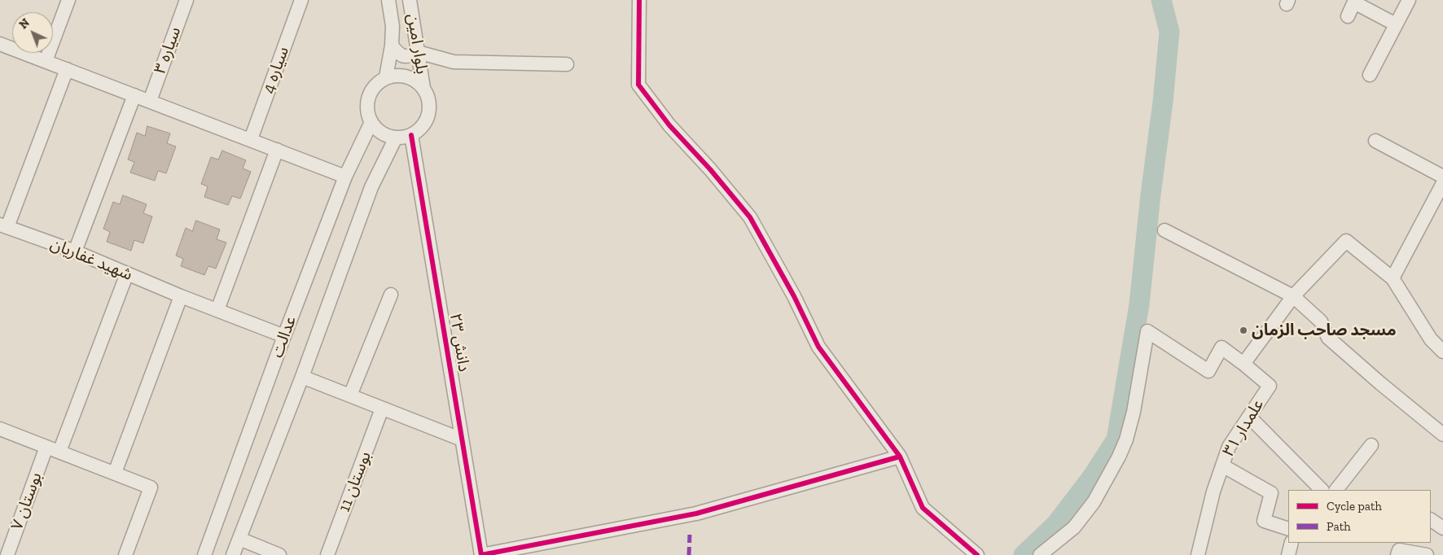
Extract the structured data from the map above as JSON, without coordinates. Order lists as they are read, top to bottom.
{
  "streets": {
    "street": [
      "بلوار امین",
      "سیاره ۳",
      "سیاره 4",
      "شهید غفاریان",
      "عدالت",
      "دانش ۲۳",
      "علمدار ۳۱",
      "بوستان 11",
      "بوستان ۷"
    ]
  },
  "crossings": [
    ["بلوار امین", "عدالت"],
    ["بلوار امین", "دانش ۲۳"],
    ["شهید غفاریان", "عدالت"],
    ["عدالت", "دانش ۲۳"]
  ],
  "places": ["مسجد صاحب الزمان"],
  "legend": ["Cycle path", "Path"],
  "north": "top left"
}
